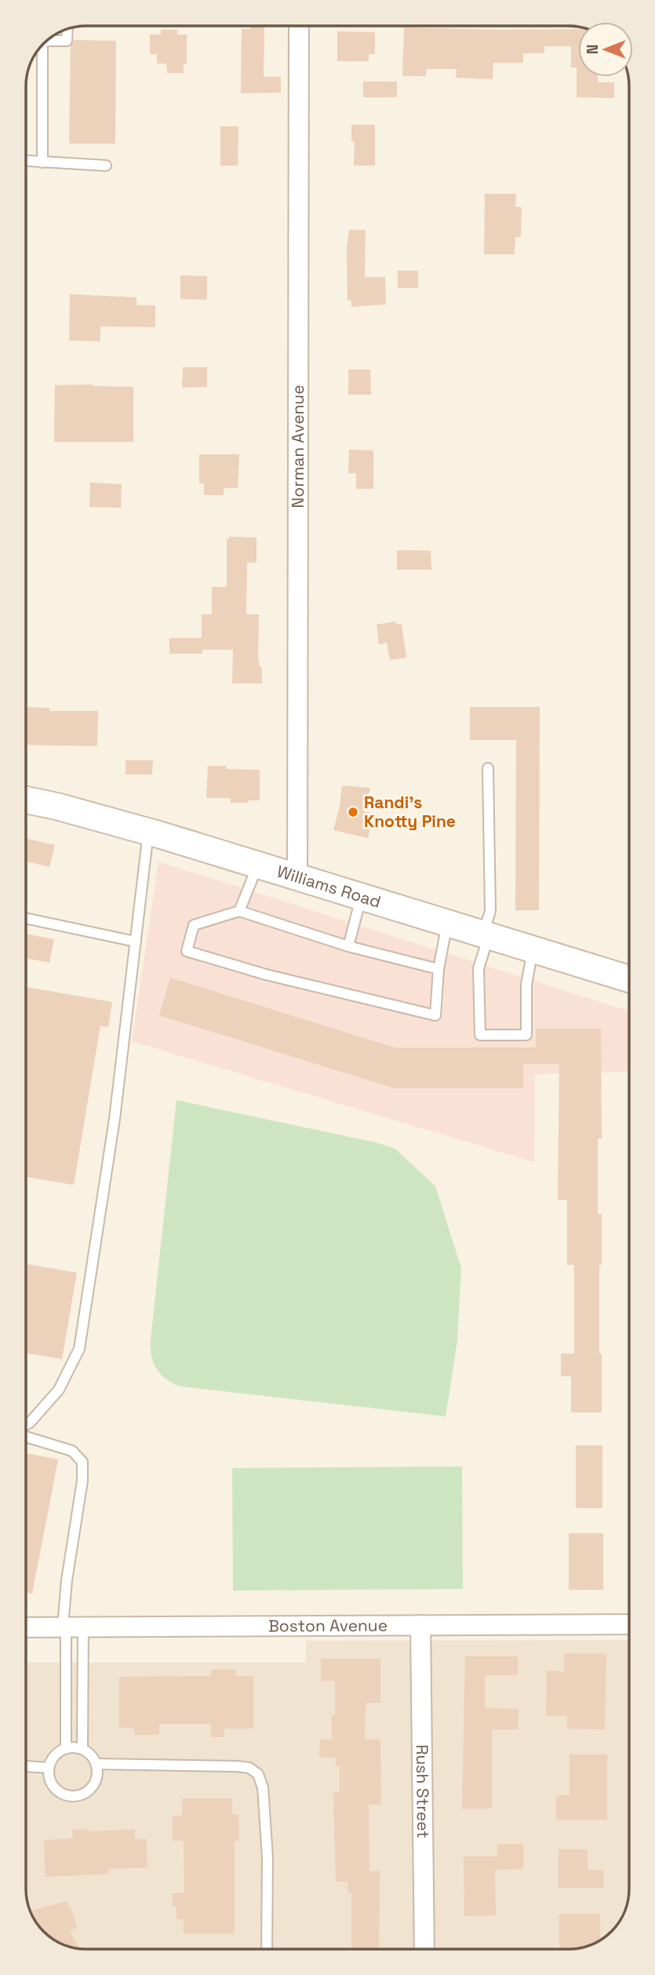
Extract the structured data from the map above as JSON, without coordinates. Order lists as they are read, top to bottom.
{
  "streets": {
    "street": [
      "Norman Avenue",
      "Williams Road",
      "Boston Avenue",
      "Rush Street"
    ]
  },
  "crossings": [
    ["Norman Avenue", "Williams Road"],
    ["Boston Avenue", "Rush Street"]
  ],
  "places": ["Randi's Knotty Pine"],
  "north": "left"
}
